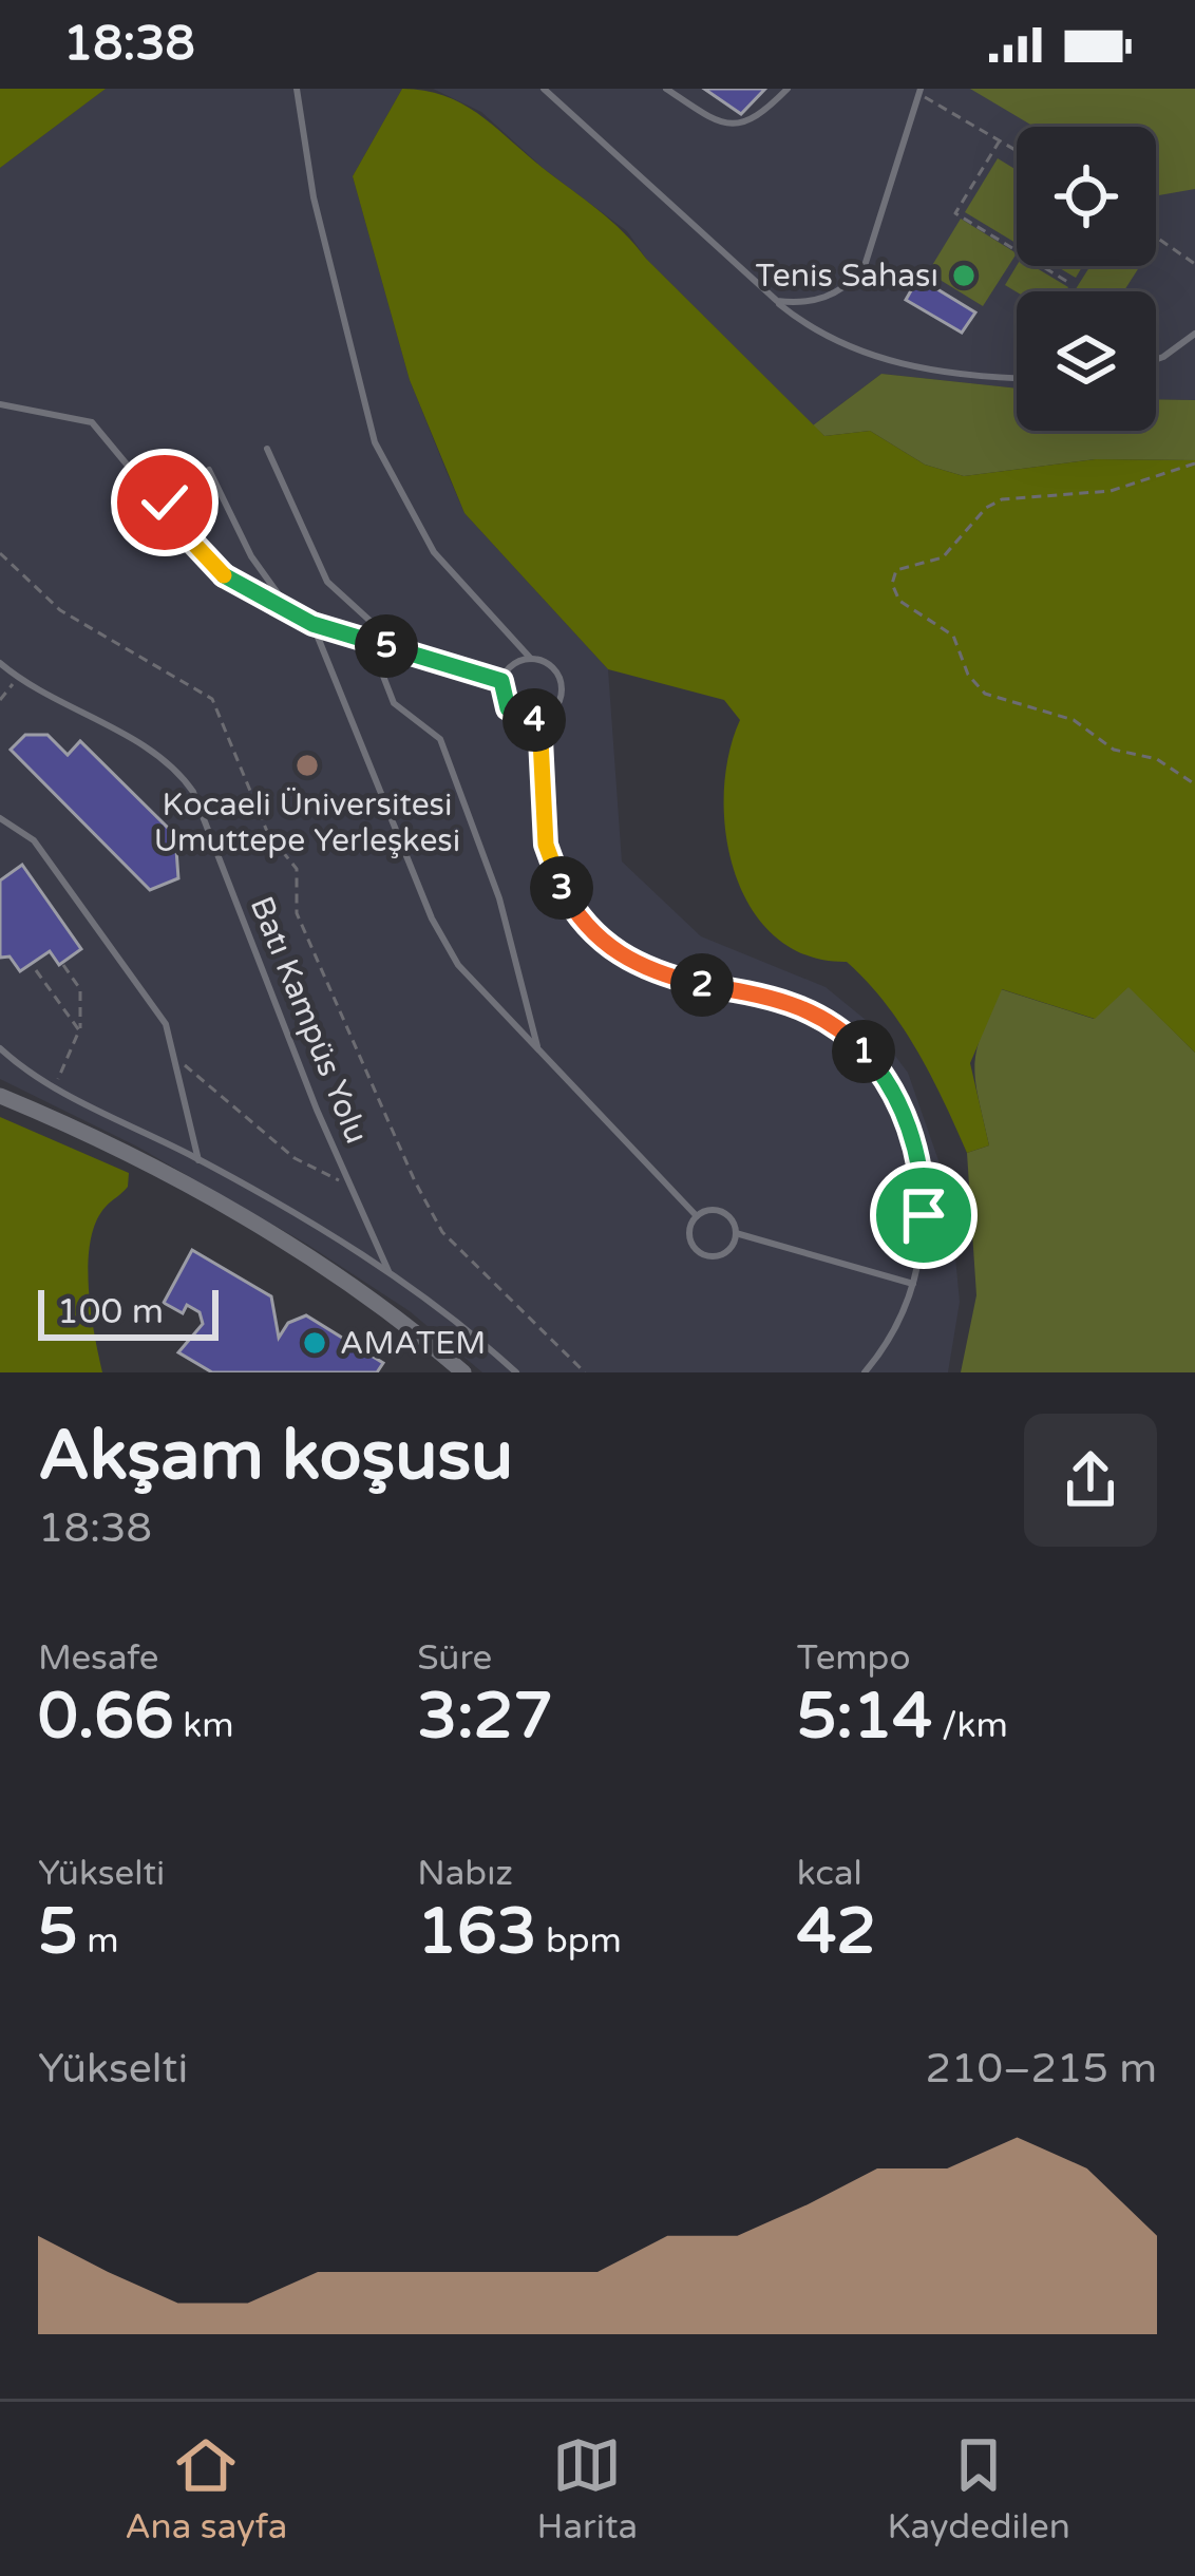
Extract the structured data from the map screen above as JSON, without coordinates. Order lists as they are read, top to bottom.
{
  "streets": {
    "lane": ["Batı Kampüs Yolu"]
  },
  "places": ["Tenis Sahası", "Kocaeli Üniversitesi Umuttepe Yerleşkesi", "AMATEM"],
  "scale_bar": "100 m",
  "page": {
    "status": "18:38",
    "pins": [
      "5",
      "4",
      "3",
      "2",
      "1"
    ],
    "scale": "100 m",
    "heading": ["Akşam koşusu", "18:38"],
    "stats": [
      ["Mesafe", "0.66 km"],
      ["Süre", "3:27"],
      ["Tempo", "5:14 /km"],
      ["Yükselti", "5 m"],
      ["Nabız", "163 bpm"],
      ["kcal", "42"]
    ],
    "chart": ["Yükselti", "210–215 m"],
    "tabs": ["Ana sayfa", "Harita", "Kaydedilen"]
  }
}
